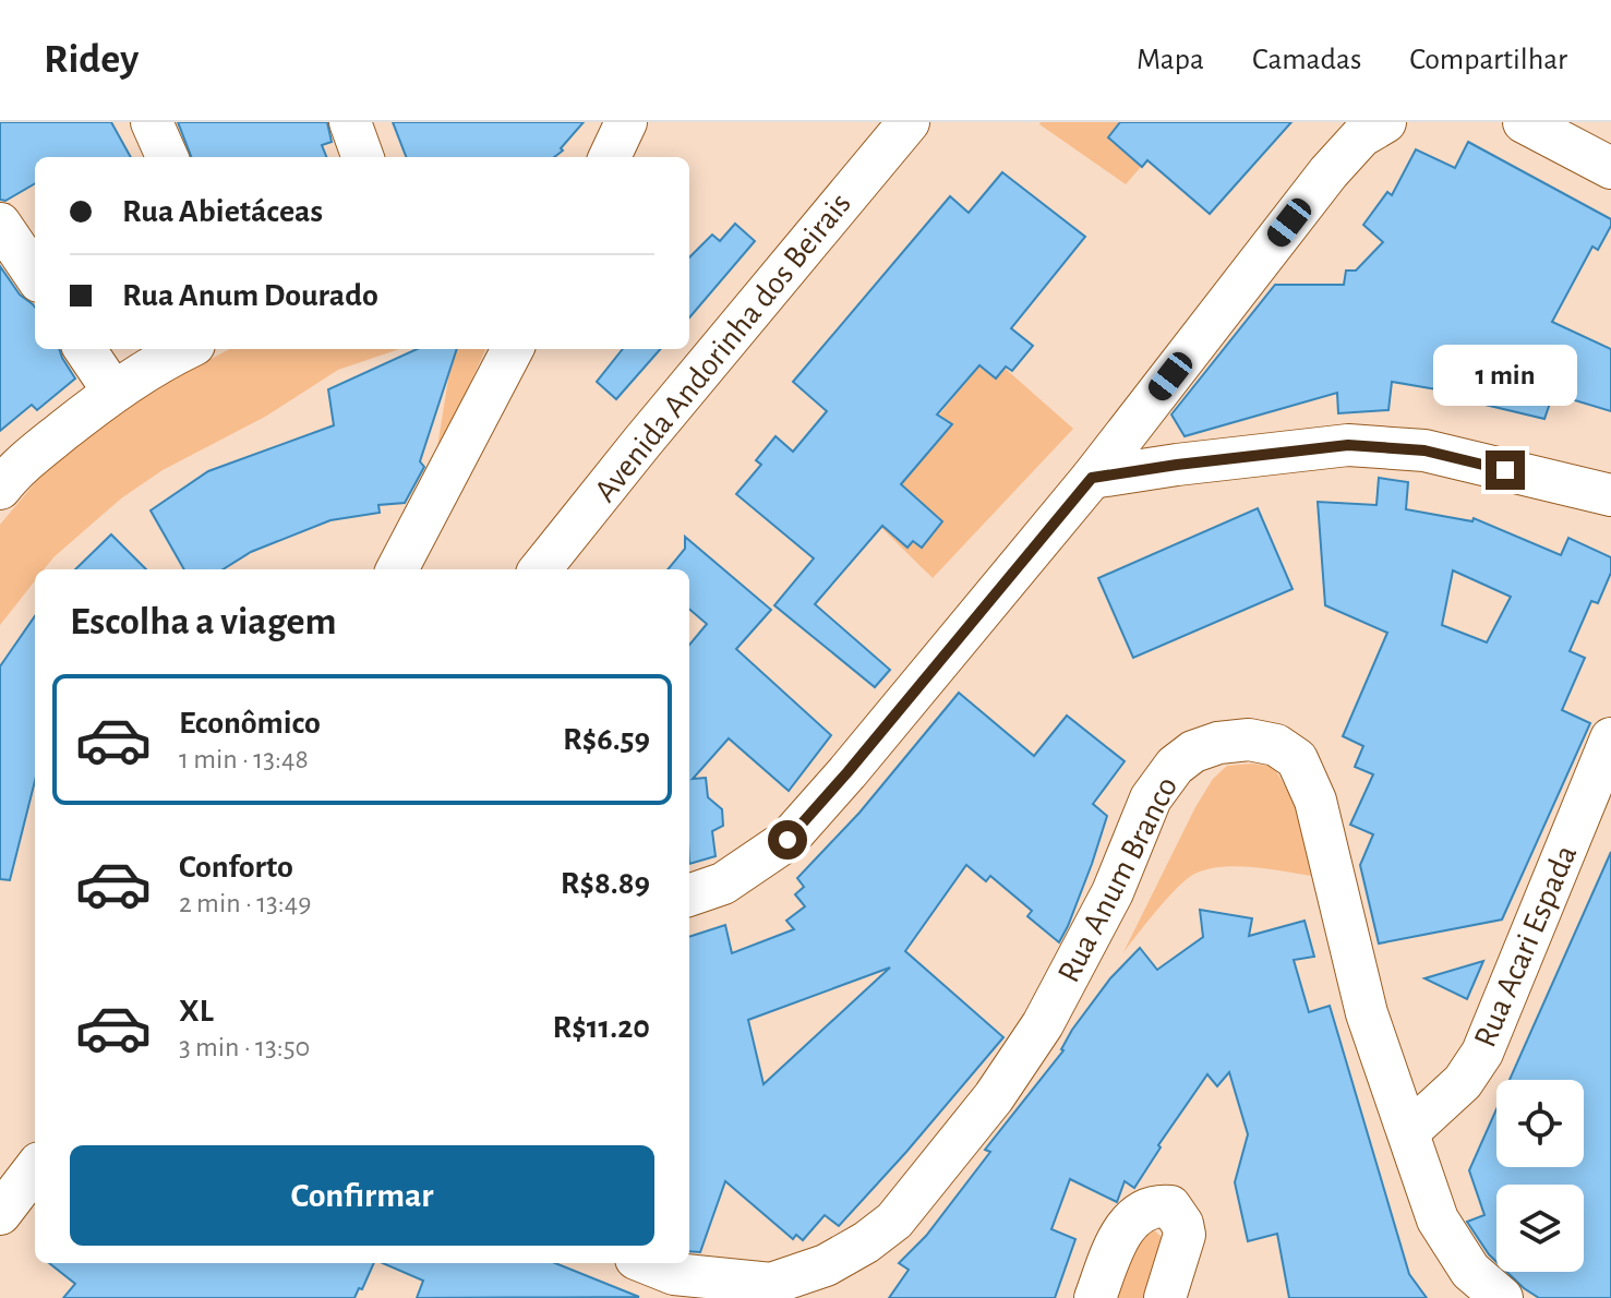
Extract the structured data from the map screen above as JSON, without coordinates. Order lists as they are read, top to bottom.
{
  "streets": {
    "street": ["Avenida Andorinha dos Beirais", "Rua Anum Branco", "Rua Acari Espada"]
  },
  "crossings": [
    ["Rua Anum Branco", "Rua Acari Espada"]
  ],
  "page": {
    "header": "Ridey",
    "nav": ["Mapa", "Camadas", "Compartilhar"],
    "banner": ["Rua Abietáceas", "Rua Anum Dourado"],
    "bubble": "1 min",
    "heading": "Escolha a viagem",
    "list": [
      {
        "name": "Econômico",
        "note": "1 min · 13:48",
        "value": "R$6.59"
      },
      {
        "name": "Conforto",
        "note": "2 min · 13:49",
        "value": "R$8.89"
      },
      {
        "name": "XL",
        "note": "3 min · 13:50",
        "value": "R$11.20"
      }
    ],
    "buttons": "Confirmar"
  }
}
